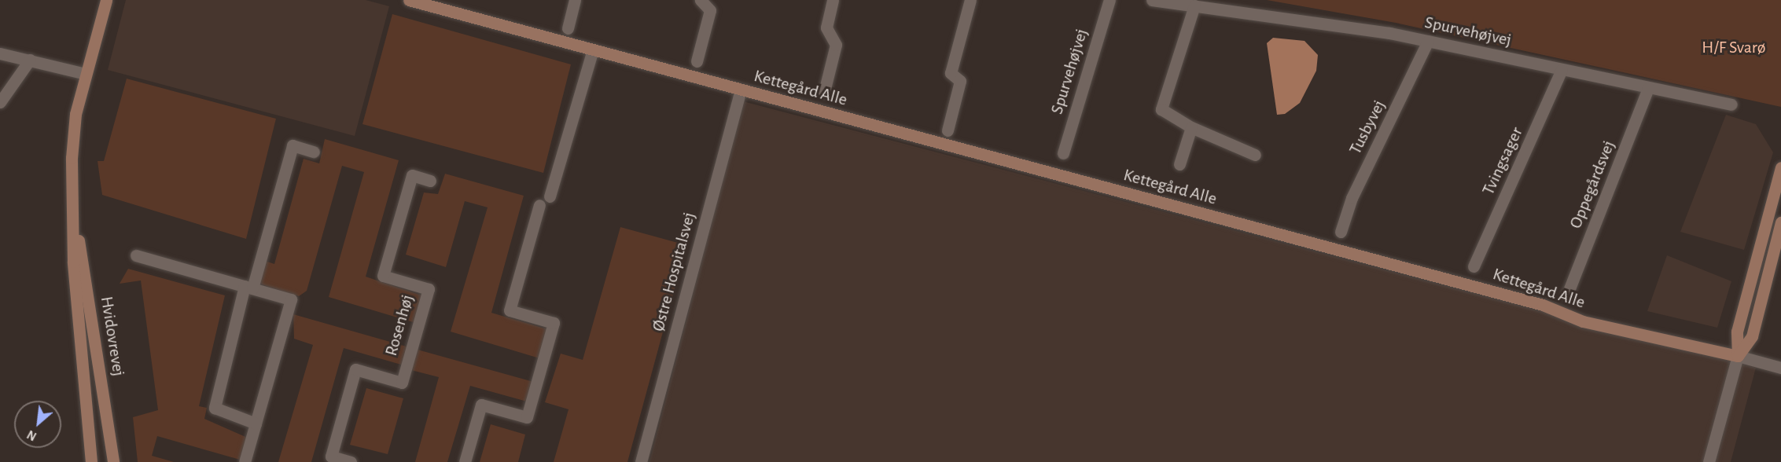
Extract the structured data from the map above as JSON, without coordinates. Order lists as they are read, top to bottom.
{
  "streets": {
    "street": [
      "Spurvehøjvej",
      "Kettegård Alle",
      "Tusbyvej",
      "Tvingsager",
      "Oppegårdsvej",
      "Østre Hospitalsvej",
      "Rosenhøj",
      "Hvidovrevej"
    ]
  },
  "crossings": [
    ["Spurvehøjvej", "Tusbyvej"],
    ["Spurvehøjvej", "Tvingsager"],
    ["Spurvehøjvej", "Oppegårdsvej"],
    ["Kettegård Alle", "Østre Hospitalsvej"]
  ],
  "parks": ["H/F Svarø"],
  "north": "bottom left"
}
